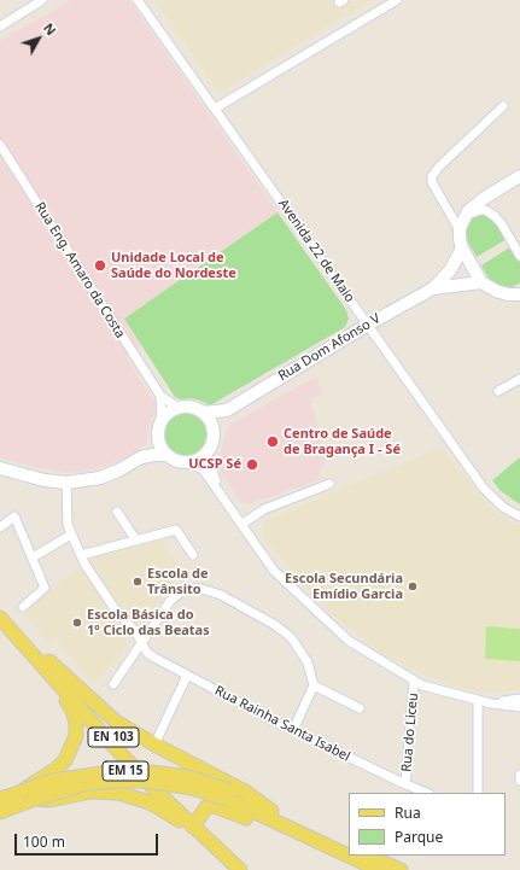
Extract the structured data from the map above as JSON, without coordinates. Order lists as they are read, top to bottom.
{
  "streets": {
    "main road": ["EN 103", "EM 15"],
    "street": [
      "Avenida 22 de Maio",
      "Rua Eng. Amaro da Costa",
      "Rua Dom Afonso V",
      "Rua Rainha Santa Isabel",
      "Rua do Liceu"
    ]
  },
  "crossings": [
    ["Avenida 22 de Maio", "Rua Dom Afonso V"],
    ["Rua Eng. Amaro da Costa", "Rua Dom Afonso V"],
    ["Rua Rainha Santa Isabel", "Rua do Liceu"]
  ],
  "places": [
    "Unidade Local de Saúde do Nordeste",
    "Centro de Saúde de Bragança I - Sé",
    "UCSP Sé",
    "Escola de Trânsito",
    "Escola Secundária Emídio Garcia",
    "Escola Básica do 1º Ciclo das Beatas"
  ],
  "legend": ["Rua", "Parque"],
  "scale_bar": "100 m",
  "north": "top right"
}
